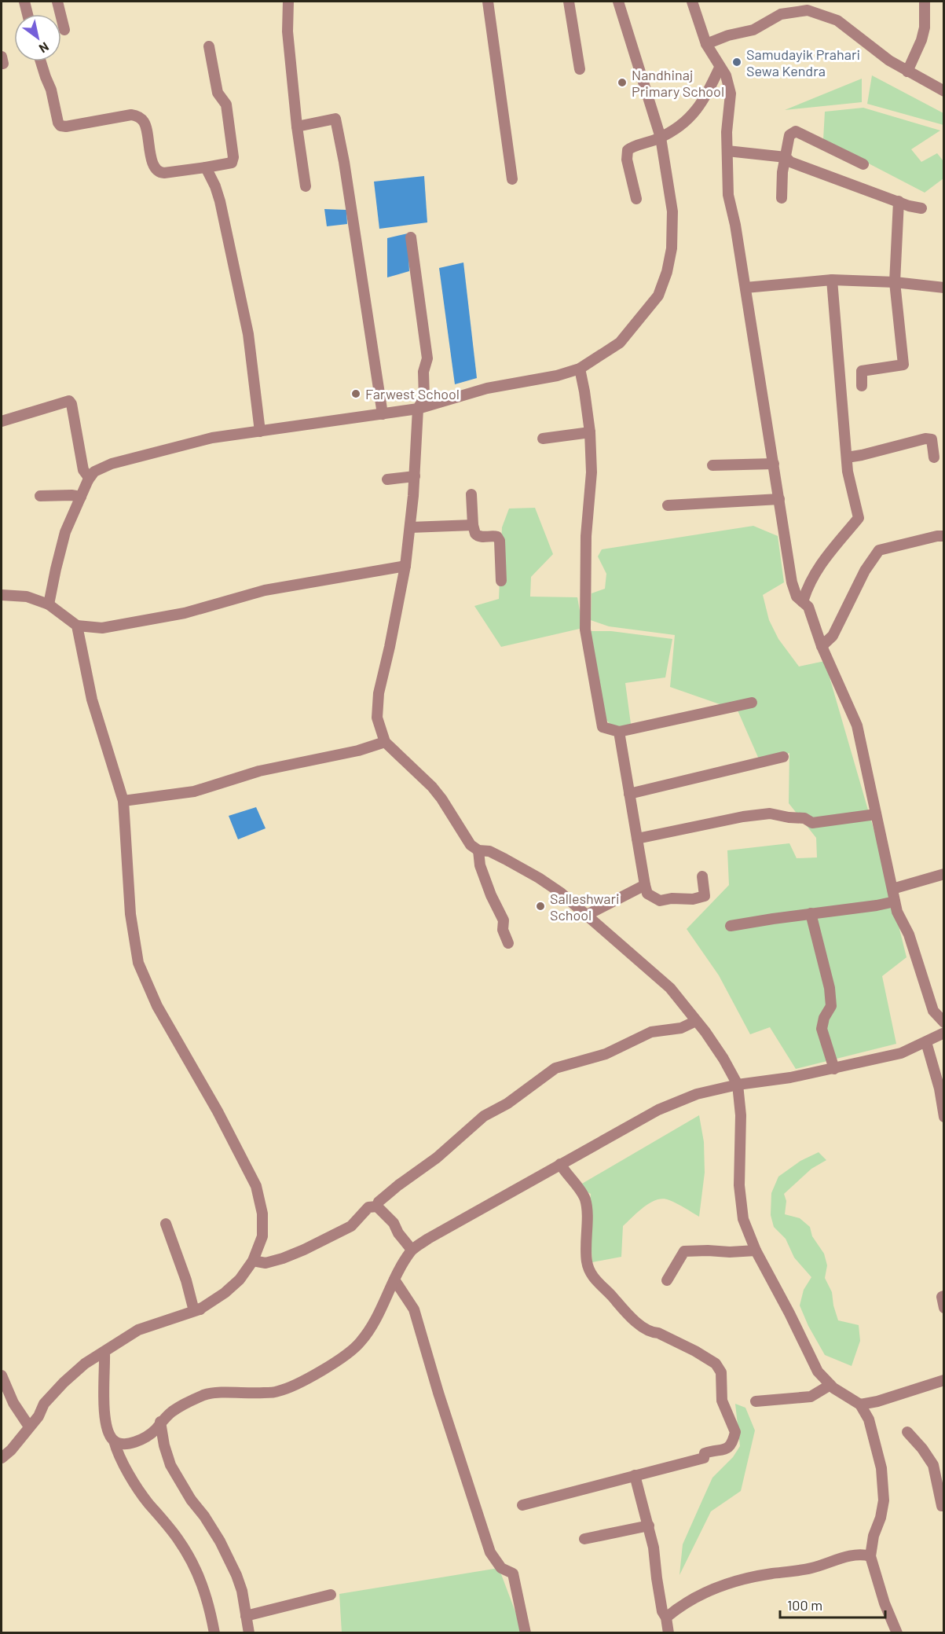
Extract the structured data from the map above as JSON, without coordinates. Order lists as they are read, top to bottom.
{
  "places": [
    "Samudayik Prahari Sewa Kendra",
    "Nandhinaj Primary School",
    "Farwest School",
    "Salleshwari School"
  ],
  "scale_bar": "100 m",
  "north": "bottom right"
}
